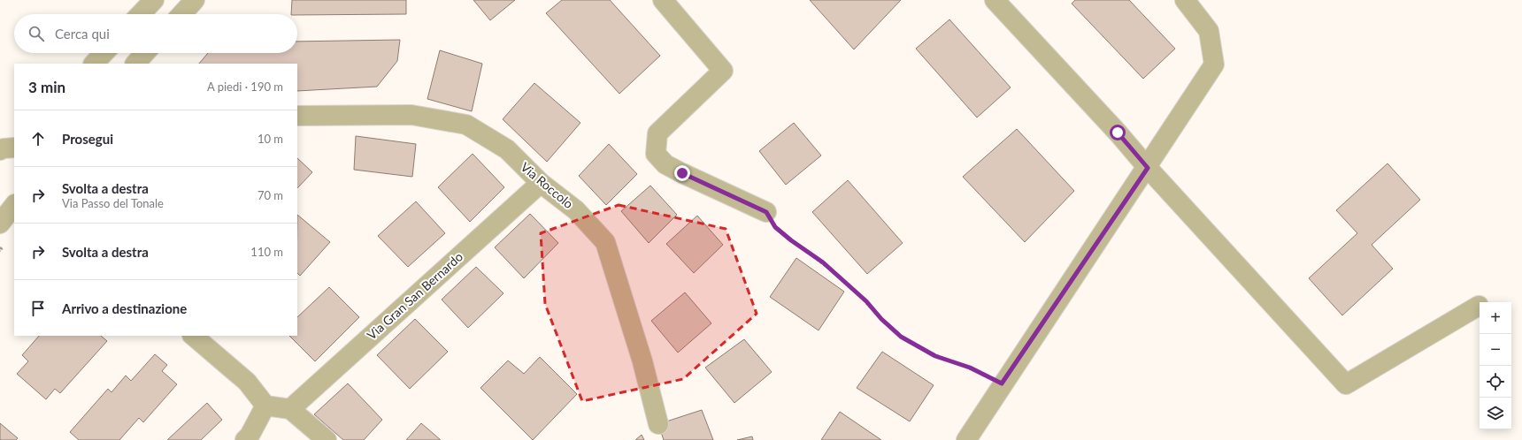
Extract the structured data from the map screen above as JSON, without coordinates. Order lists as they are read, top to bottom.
{
  "streets": {
    "street": ["Via Roccolo", "Via Gran San Bernardo"]
  },
  "crossings": [
    ["Via Roccolo", "Via Gran San Bernardo"]
  ],
  "page": {
    "search": "Cerca qui",
    "heading": ["3 min", "A piedi · 190 m"],
    "list": [
      ["Prosegui", "10 m"],
      ["Svolta a destra", "Via Passo del Tonale", "70 m"],
      ["Svolta a destra", "110 m"],
      "Arrivo a destinazione"
    ],
    "map_buttons": ["+", "−"]
  }
}
